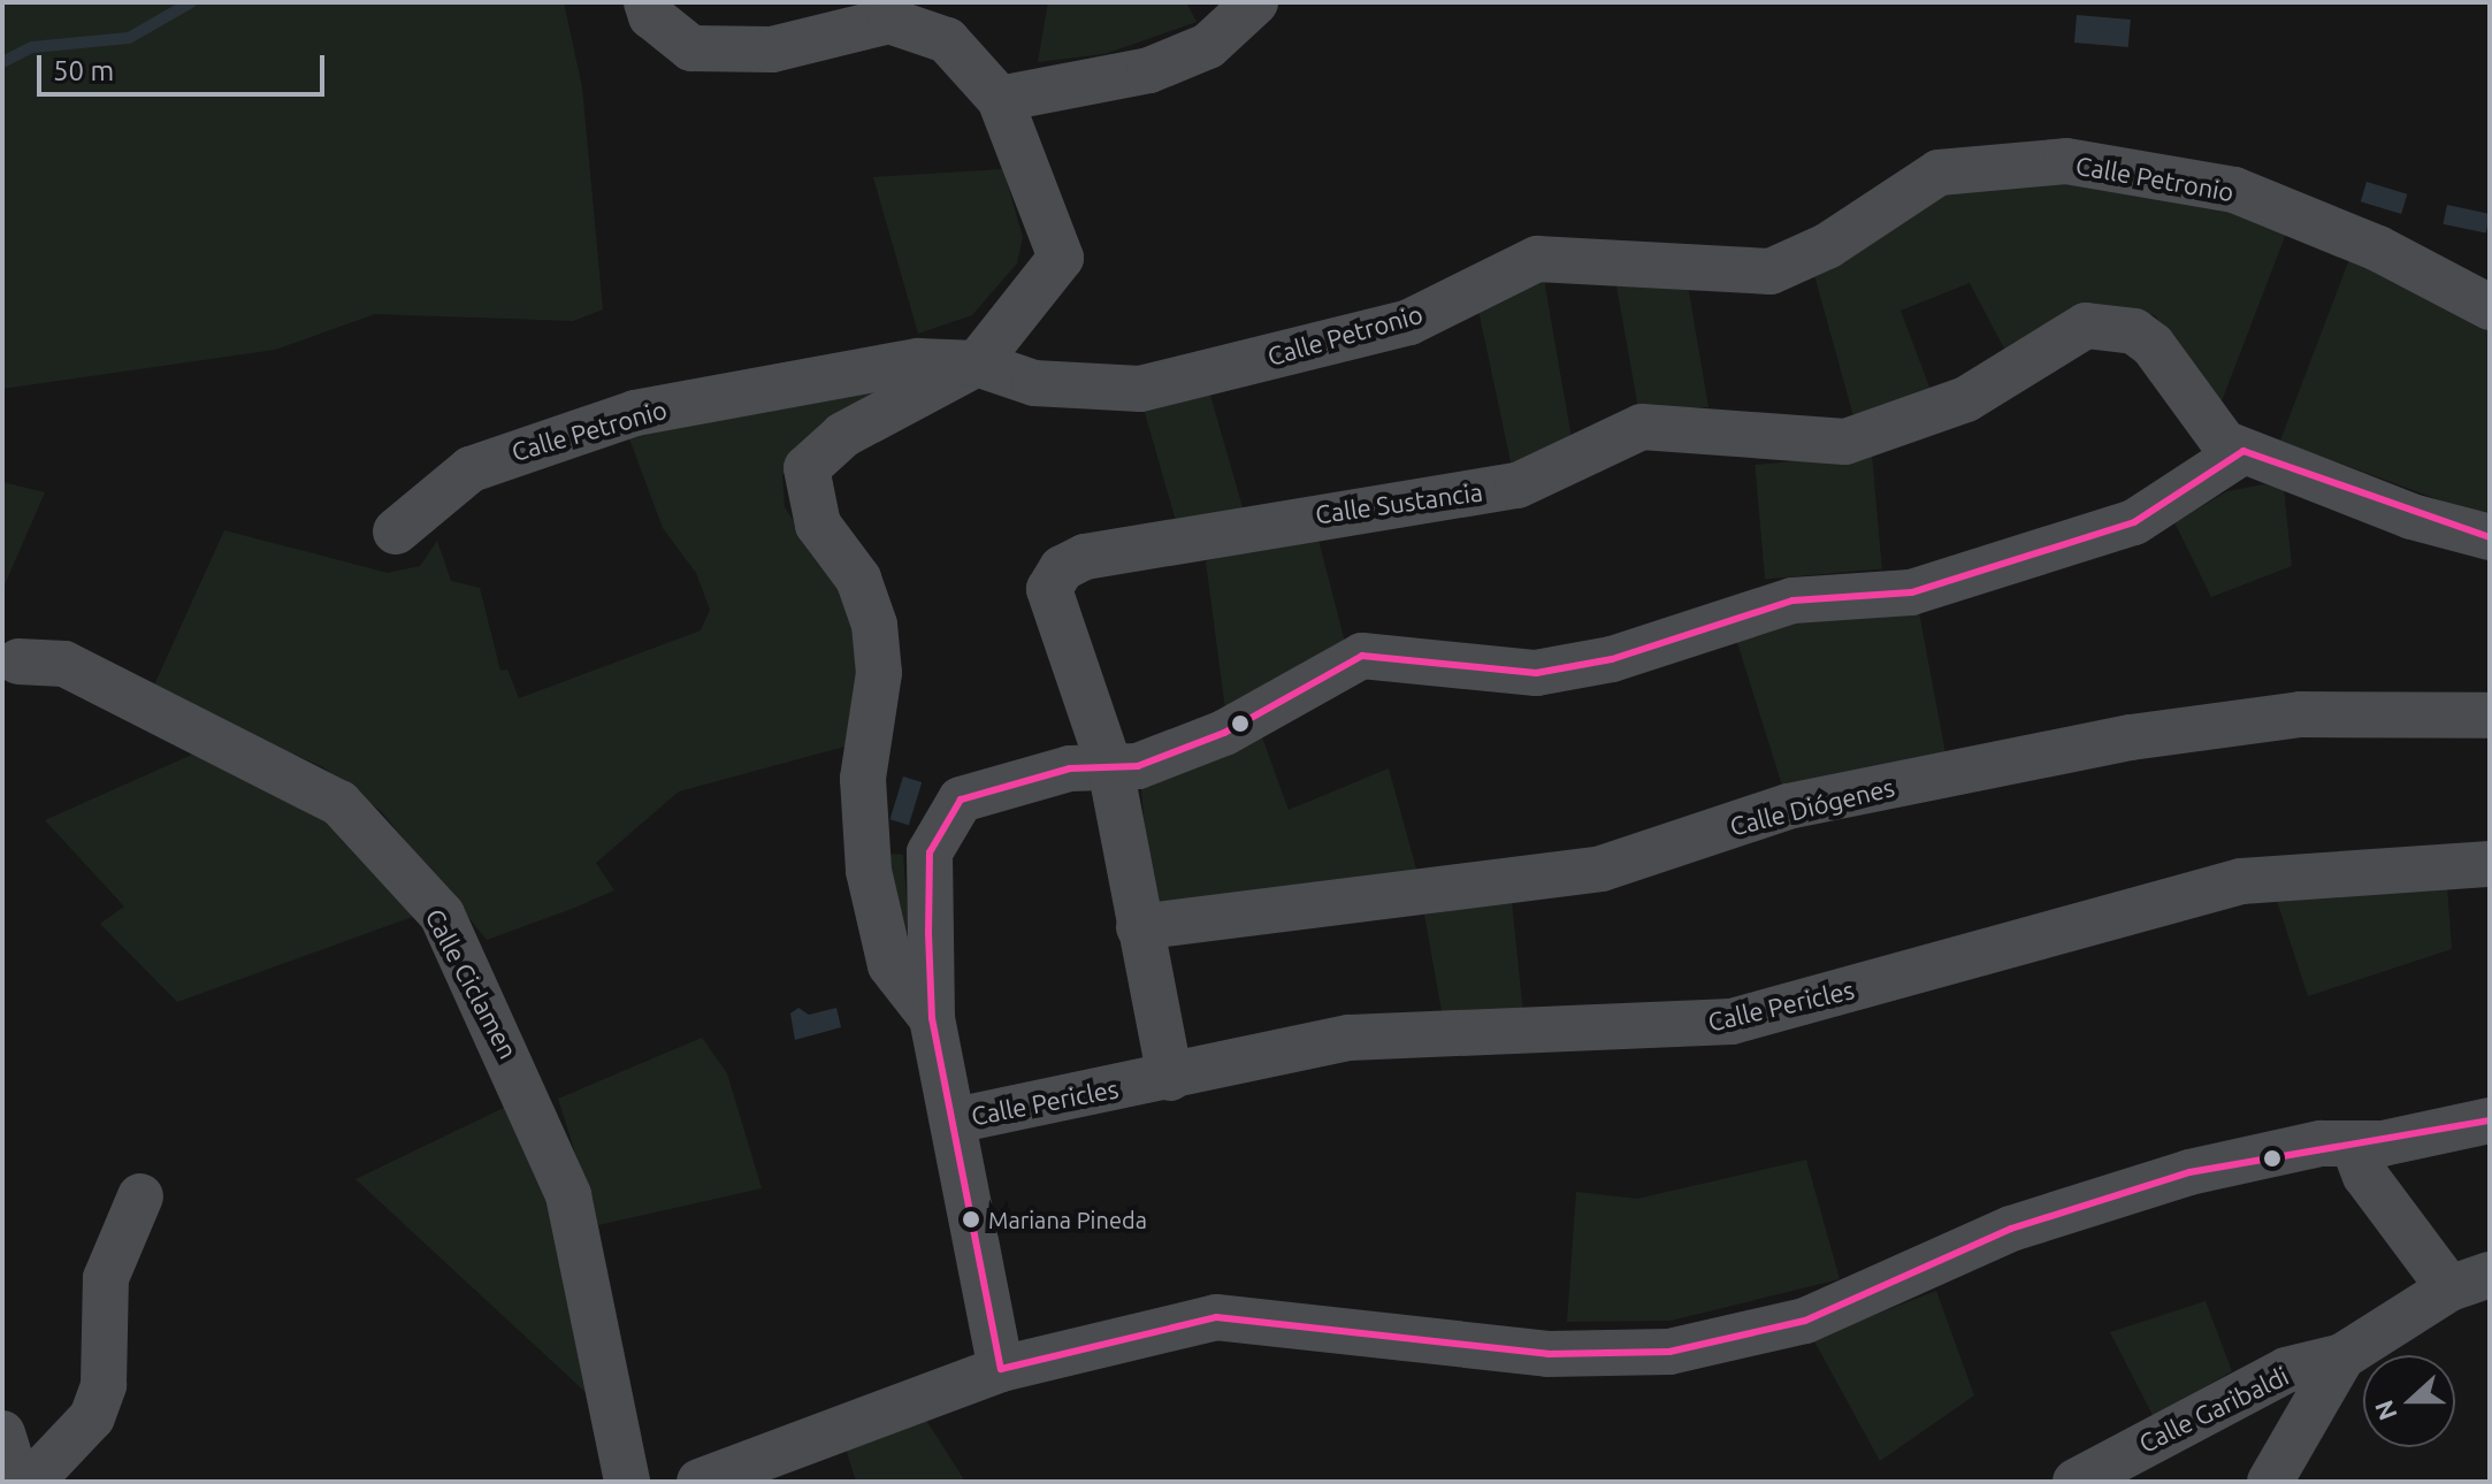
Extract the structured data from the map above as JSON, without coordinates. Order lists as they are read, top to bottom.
{
  "streets": {
    "street": [
      "Calle Petronio",
      "Calle Sustancia",
      "Calle Diógenes",
      "Calle Ciclamen",
      "Calle Pericles",
      "Calle Garibaldi"
    ]
  },
  "crossings": [
    ["Calle Sustancia", "Calle Diógenes"],
    ["Calle Sustancia", "Calle Pericles"]
  ],
  "places": ["Mariana Pineda"],
  "scale_bar": "50 m",
  "north": "left"
}
